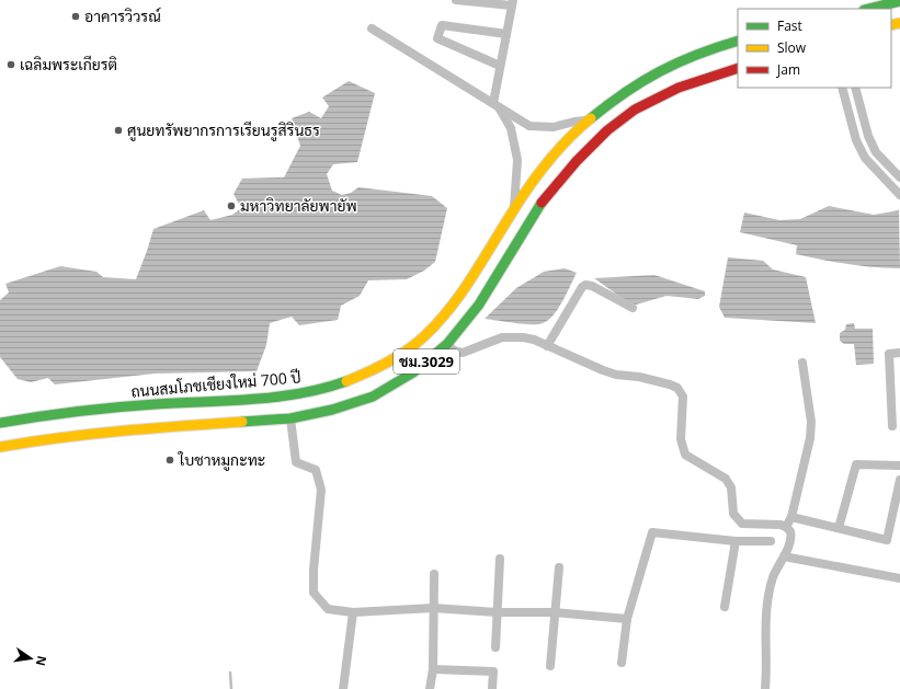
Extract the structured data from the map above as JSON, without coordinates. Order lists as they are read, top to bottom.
{
  "streets": {
    "main road": ["ชม.3029", "ถนนสมโภชเชียงใหม่ 700 ปี"]
  },
  "places": [
    "อาคารวิวรณ์",
    "เฉลิมพระเกียรติ",
    "ศูนยทรัพยากรการเรียนรูสิรินธร",
    "มหาวิทยาลัยพายัพ",
    "ใบชาหมูกะทะ"
  ],
  "legend": ["Fast", "Slow", "Jam"],
  "north": "right"
}
